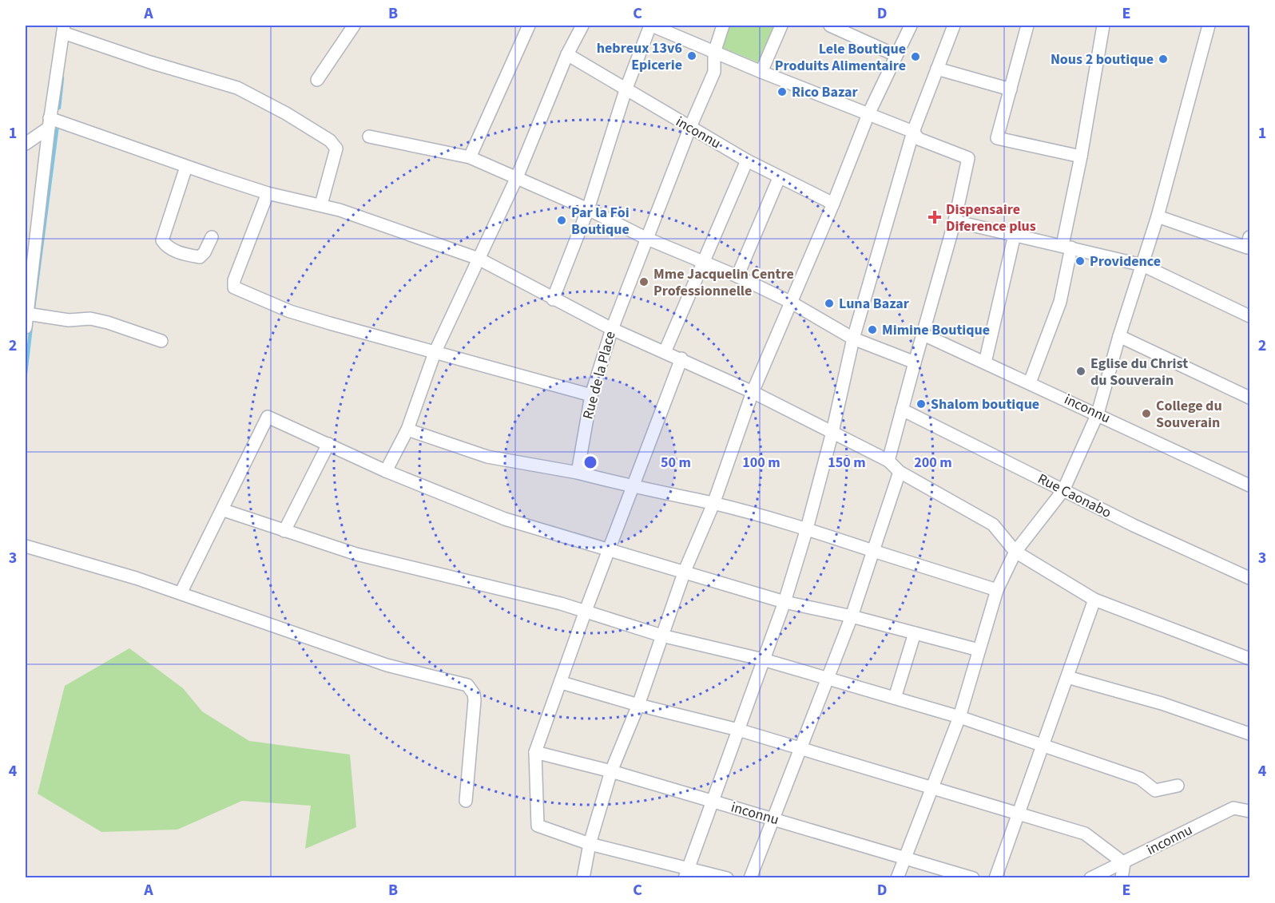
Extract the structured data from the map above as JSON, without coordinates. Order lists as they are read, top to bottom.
{
  "streets": {
    "street": ["inconnu", "Rue de la Place", "Rue Caonabo"]
  },
  "crossings": [
    ["inconnu", "Rue de la Place"]
  ],
  "places": {
    "other": [
      "hebreux 13v6 Epicerie",
      "Lele Boutique Produits Alimentaire",
      "Nous 2 boutique",
      "Rico Bazar",
      "Par la Foi Boutique",
      "Providence",
      "Mme Jacquelin Centre Professionnelle",
      "Luna Bazar",
      "Mimine Boutique",
      "Eglise du Christ du Souverain",
      "Shalom boutique",
      "College du Souverain"
    ],
    "health": ["Dispensaire Diference plus"]
  },
  "grid": {
    "columns": [
      "A",
      "B",
      "C",
      "D",
      "E"
    ],
    "rows": [
      "1",
      "2",
      "3",
      "4"
    ]
  },
  "rings": [
    "50 m",
    "100 m",
    "150 m",
    "200 m"
  ]
}
